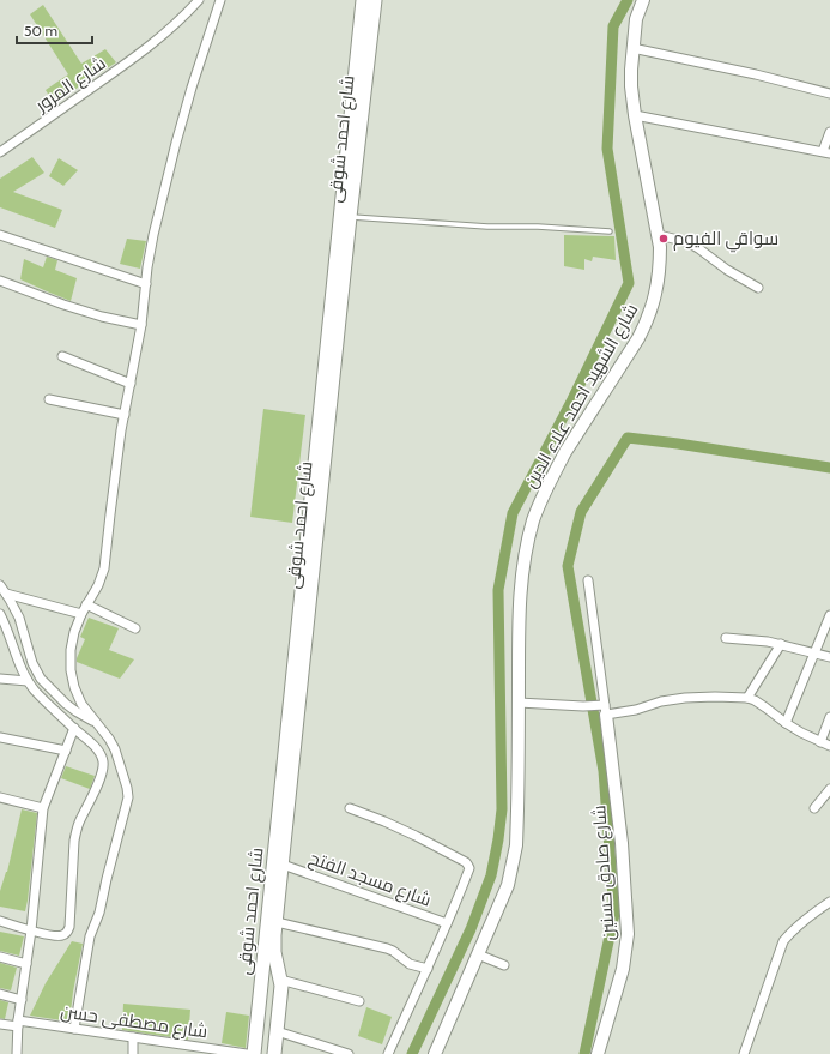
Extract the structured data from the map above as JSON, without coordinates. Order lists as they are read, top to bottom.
{
  "streets": {
    "main road": ["شارع احمد شوقى", "شارع الشهيد احمد علاء الدين", "شارع صادق حسنين"],
    "street": ["شارع المرور", "شارع مسجد الفتح", "شارع مصطفى حسن"]
  },
  "crossings": [
    ["شارع احمد شوقى", "شارع مسجد الفتح"]
  ],
  "places": ["سواقي الفيوم"],
  "scale_bar": "50 m"
}
